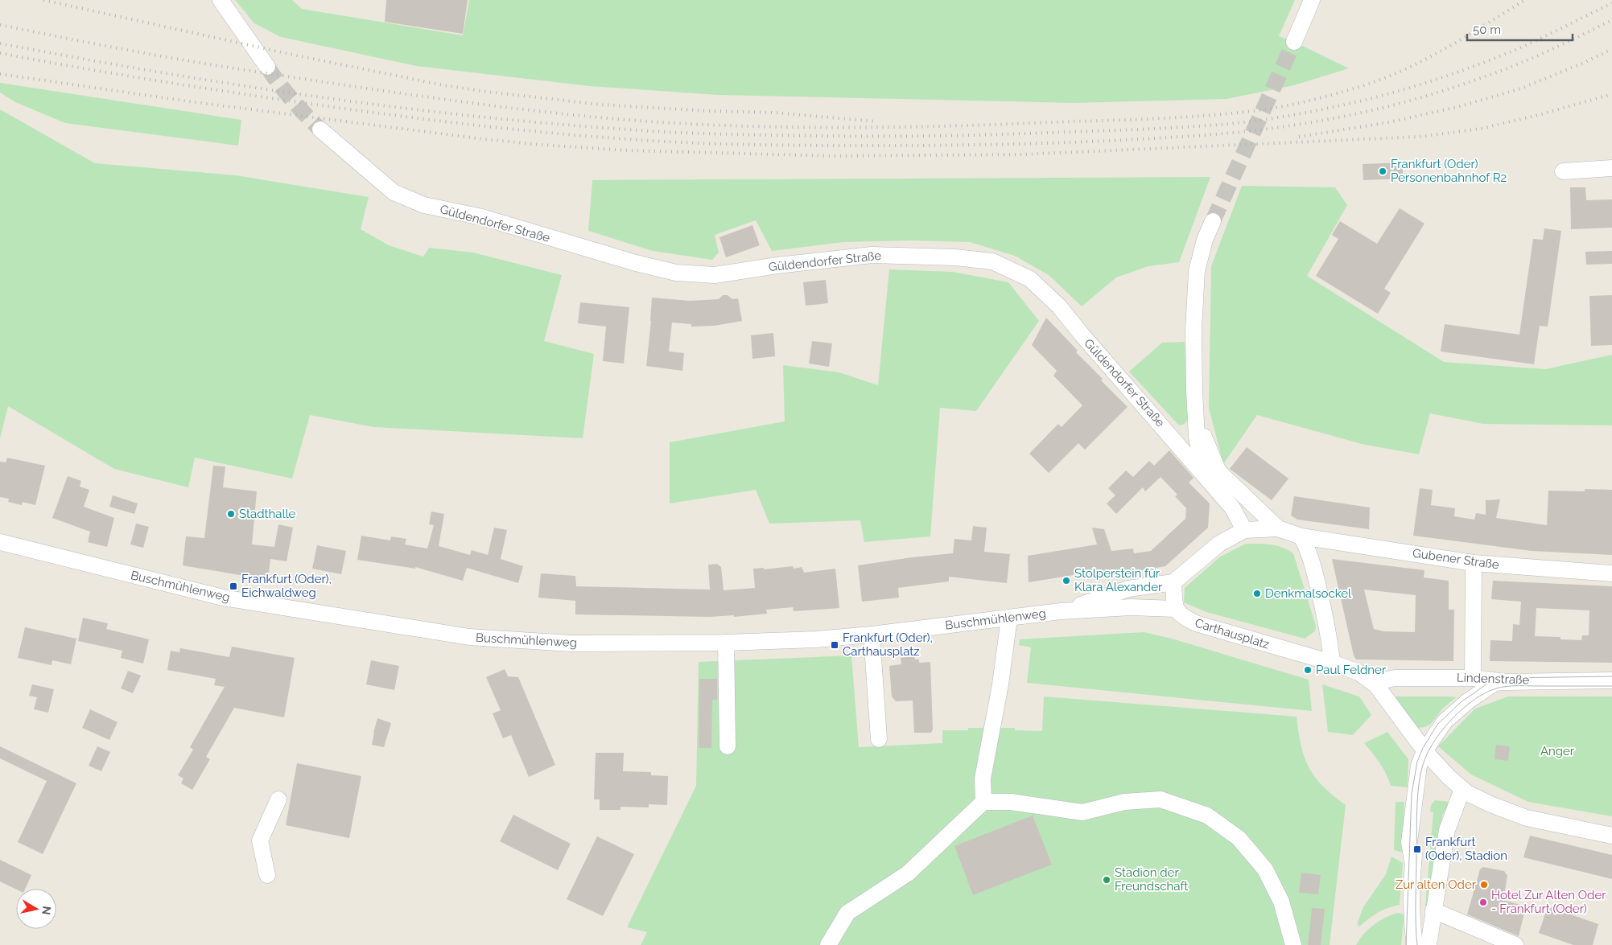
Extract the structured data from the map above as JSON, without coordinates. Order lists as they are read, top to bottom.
{
  "streets": {
    "street": [
      "Güldendorfer Straße",
      "Gubener Straße",
      "Buschmühlenweg",
      "Carthausplatz",
      "Lindenstraße"
    ]
  },
  "crossings": [
    ["Buschmühlenweg", "Carthausplatz"],
    ["Carthausplatz", "Lindenstraße"]
  ],
  "parks": ["Anger"],
  "places": {
    "other": [
      "Frankfurt (Oder) Personenbahnhof R2",
      "Stadthalle",
      "Stolperstein für Klara Alexander",
      "Denkmalsockel",
      "Paul Feldner",
      "Stadion der Freundschaft",
      "Zur alten Oder",
      "Hotel Zur Alten Oder - Frankfurt (Oder)"
    ],
    "transit": ["Frankfurt (Oder), Eichwaldweg", "Frankfurt (Oder), Carthausplatz", "Frankfurt (Oder), Stadion"]
  },
  "scale_bar": "50 m",
  "north": "right"
}
